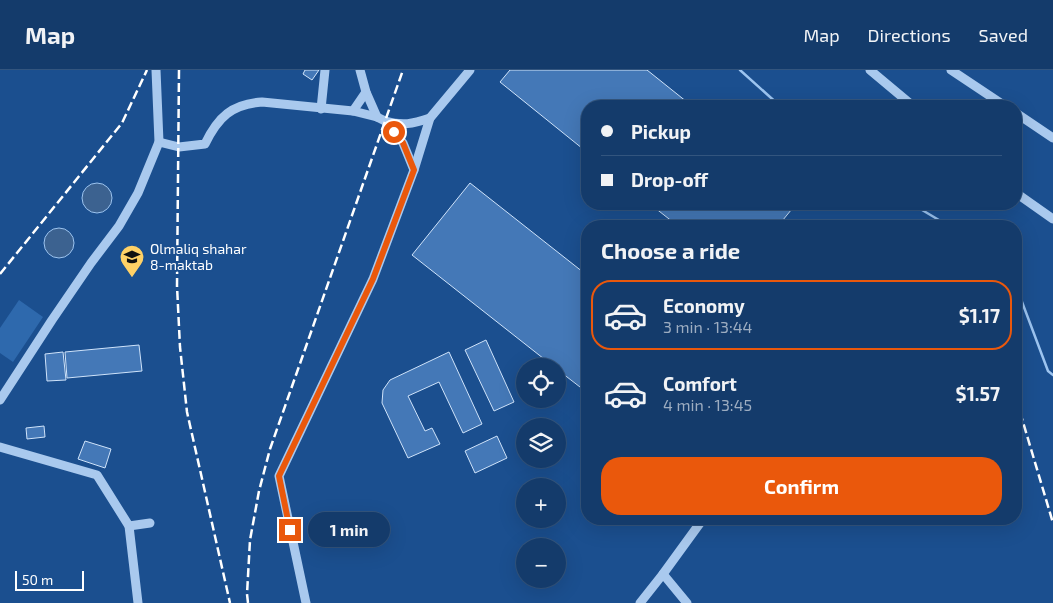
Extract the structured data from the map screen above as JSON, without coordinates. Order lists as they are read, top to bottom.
{
  "places": {
    "school or university": ["Olmaliq shahar 8-maktab"]
  },
  "scale_bar": "50 m",
  "page": {
    "header": "Map",
    "nav": ["Map", "Directions", "Saved"],
    "banner": ["Pickup", "Drop-off"],
    "heading": "Choose a ride",
    "list": [
      {
        "name": "Economy",
        "note": "3 min · 13:44",
        "value": "$1.17"
      },
      {
        "name": "Comfort",
        "note": "4 min · 13:45",
        "value": "$1.57"
      }
    ],
    "map_buttons": ["+", "−"],
    "buttons": "Confirm",
    "bubble": "1 min",
    "scale": "50 m"
  }
}
